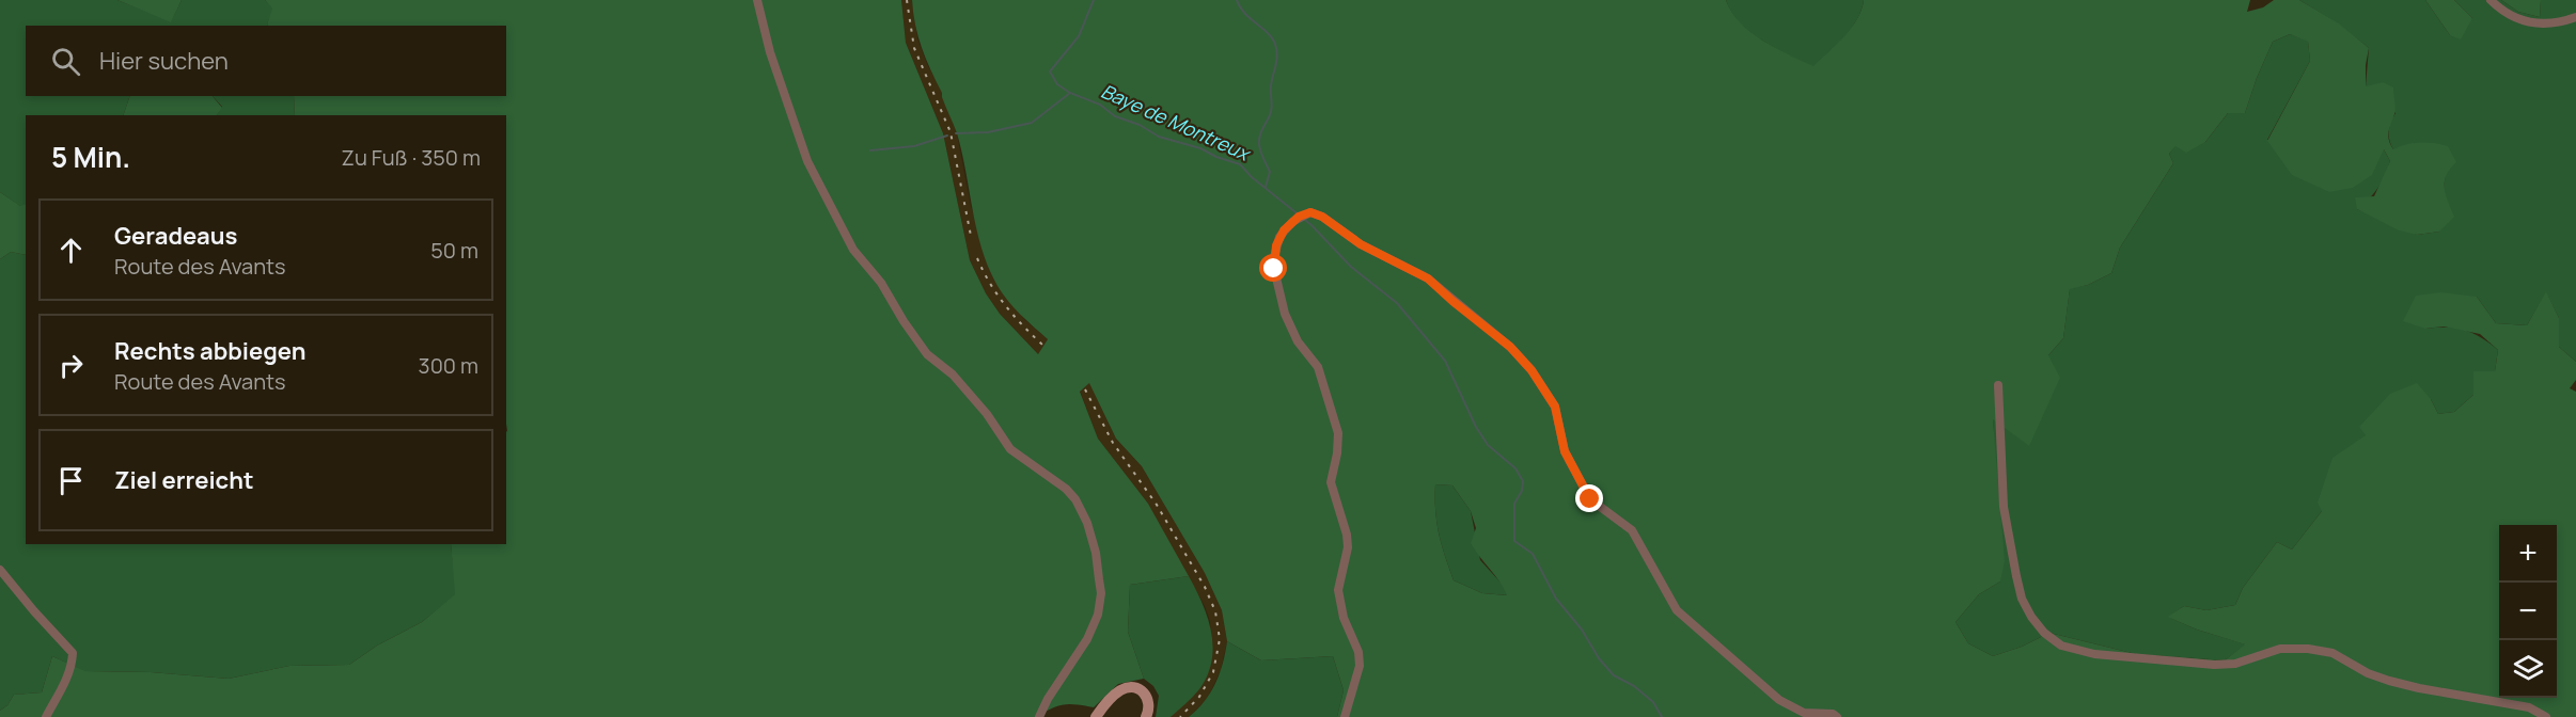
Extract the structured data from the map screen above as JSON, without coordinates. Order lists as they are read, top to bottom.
{
  "water": ["Baye de Montreux"],
  "page": {
    "search": "Hier suchen",
    "heading": ["5 Min.", "Zu Fuß · 350 m"],
    "list": [
      ["Geradeaus", "Route des Avants", "50 m"],
      ["Rechts abbiegen", "Route des Avants", "300 m"],
      "Ziel erreicht"
    ],
    "map_buttons": ["+", "−"]
  }
}
